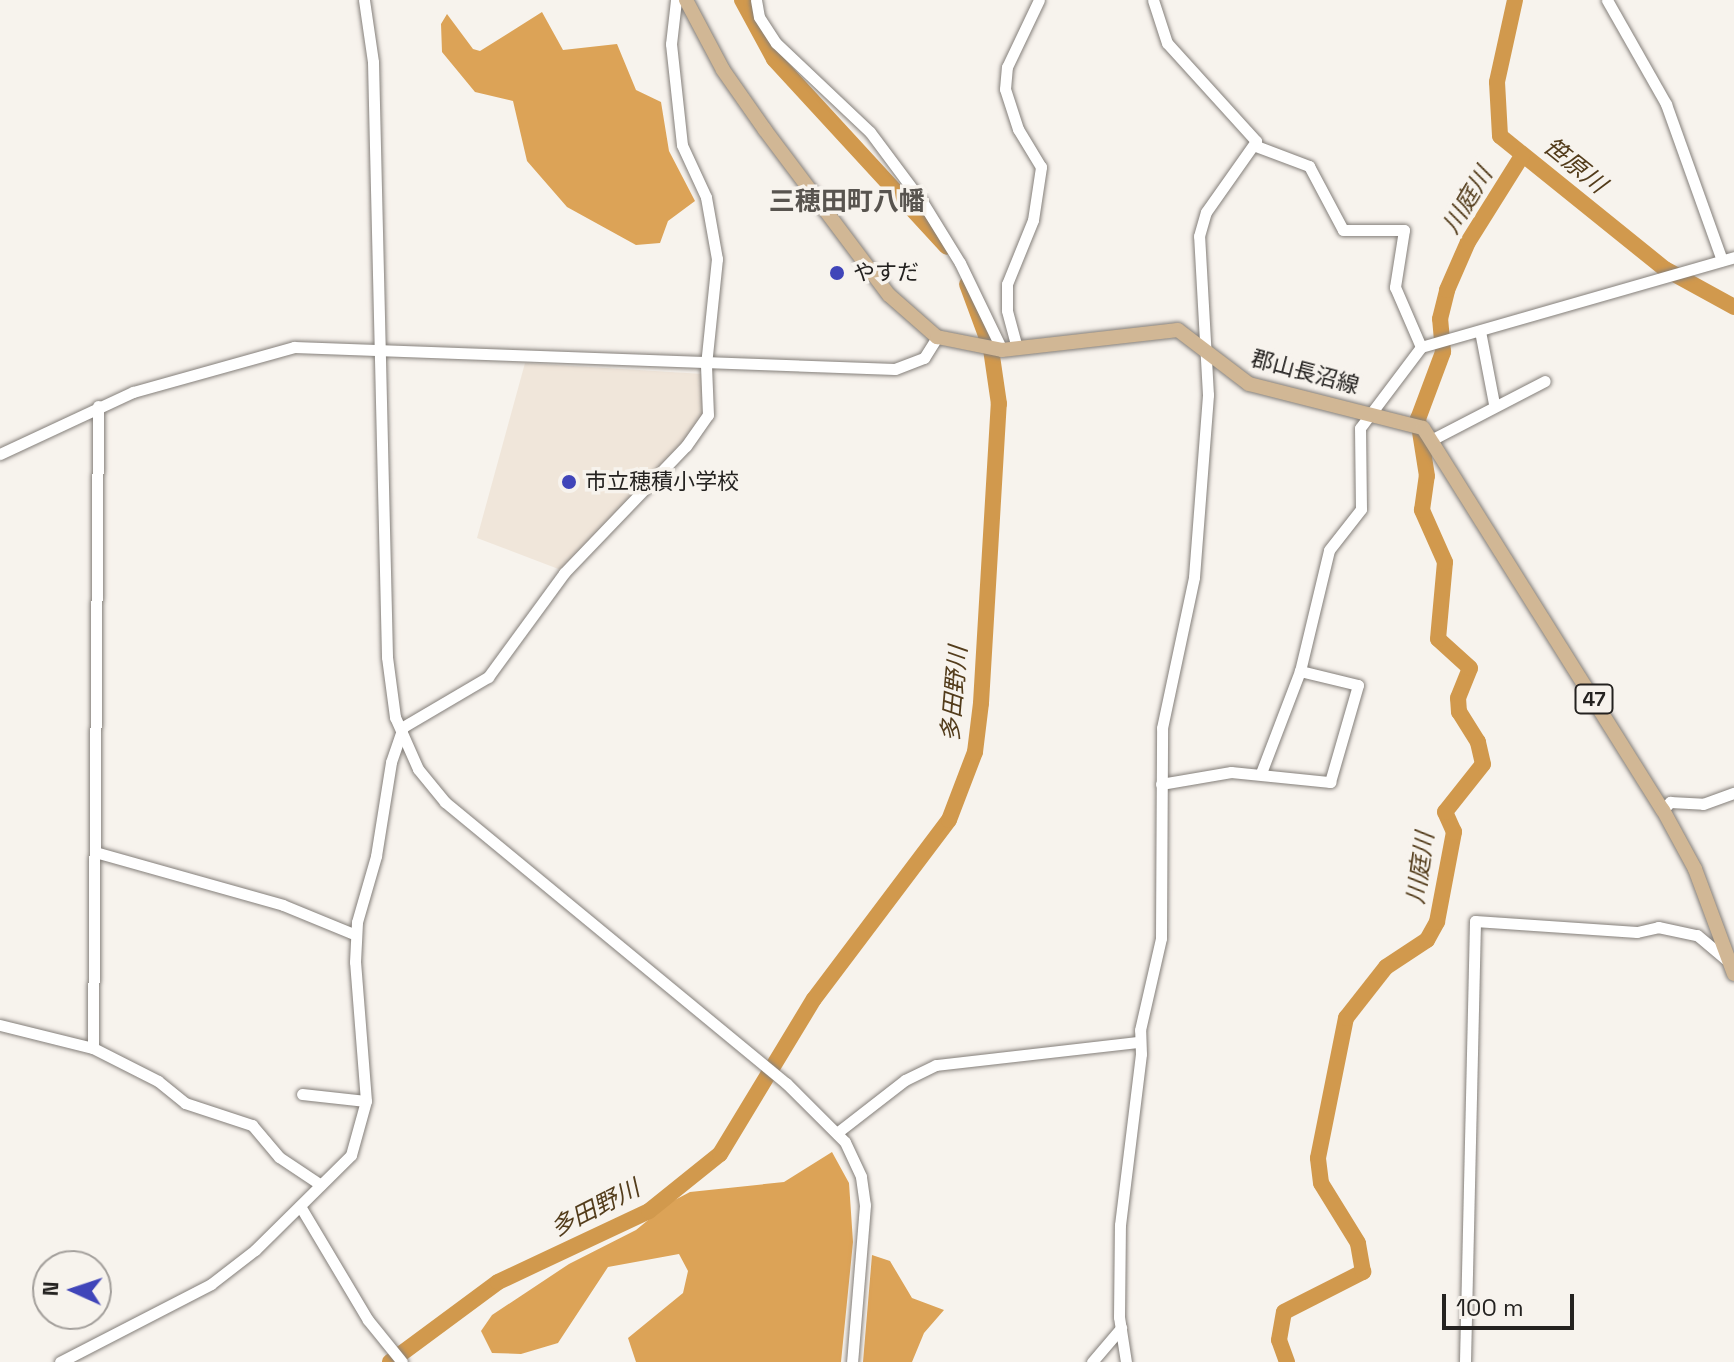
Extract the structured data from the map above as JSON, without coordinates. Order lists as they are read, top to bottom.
{
  "streets": {
    "main road": ["郡山長沼線", "47"]
  },
  "districts": ["三穂田町八幡"],
  "water": ["笹原川", "川庭川", "多田野川"],
  "places": ["やすだ", "市立穂積小学校"],
  "scale_bar": "100 m",
  "north": "left"
}
